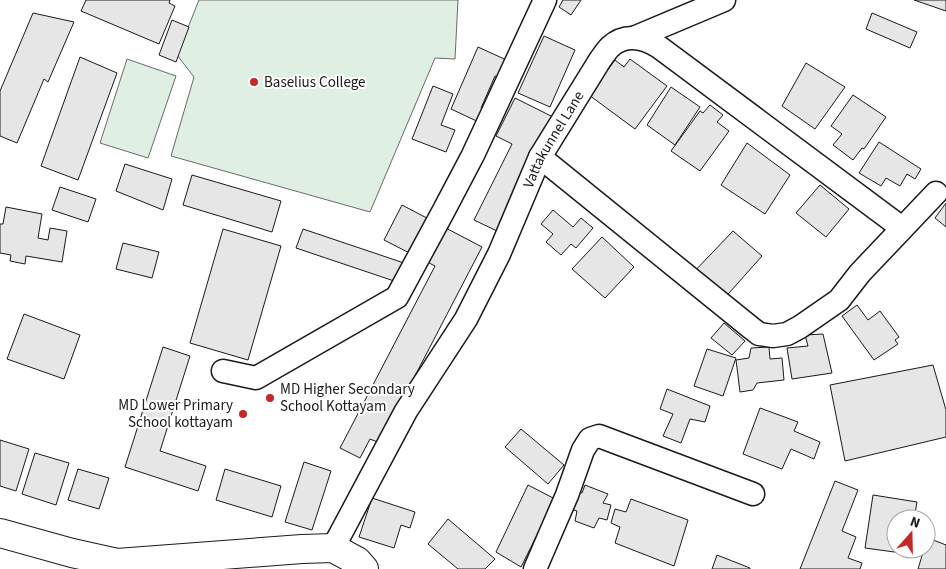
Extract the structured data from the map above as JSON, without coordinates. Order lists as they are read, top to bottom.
{
  "streets": {
    "street": ["Vattakunnel Lane"]
  },
  "places": ["Baselius College", "MD Higher Secondary School Kottayam", "MD Lower Primary School kottayam"],
  "north": "top"
}
